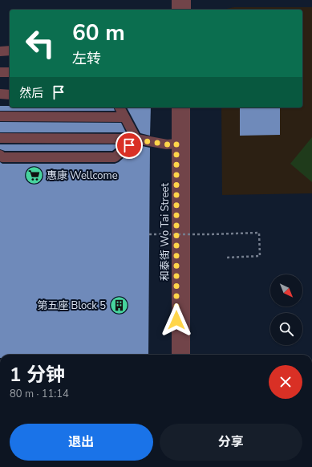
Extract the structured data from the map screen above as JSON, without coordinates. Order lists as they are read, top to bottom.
{
  "streets": {
    "street": ["和泰街 Wo Tai Street"]
  },
  "places": {
    "supermarket": ["惠康 Wellcome"],
    "building": ["第五座 Block 5"]
  },
  "north": "bottom right",
  "page": {
    "turn": ["60 m", "左转"],
    "then": "然后",
    "heading": ["1 分钟", "80 m · 11:14"],
    "buttons": ["退出", "分享"]
  }
}
